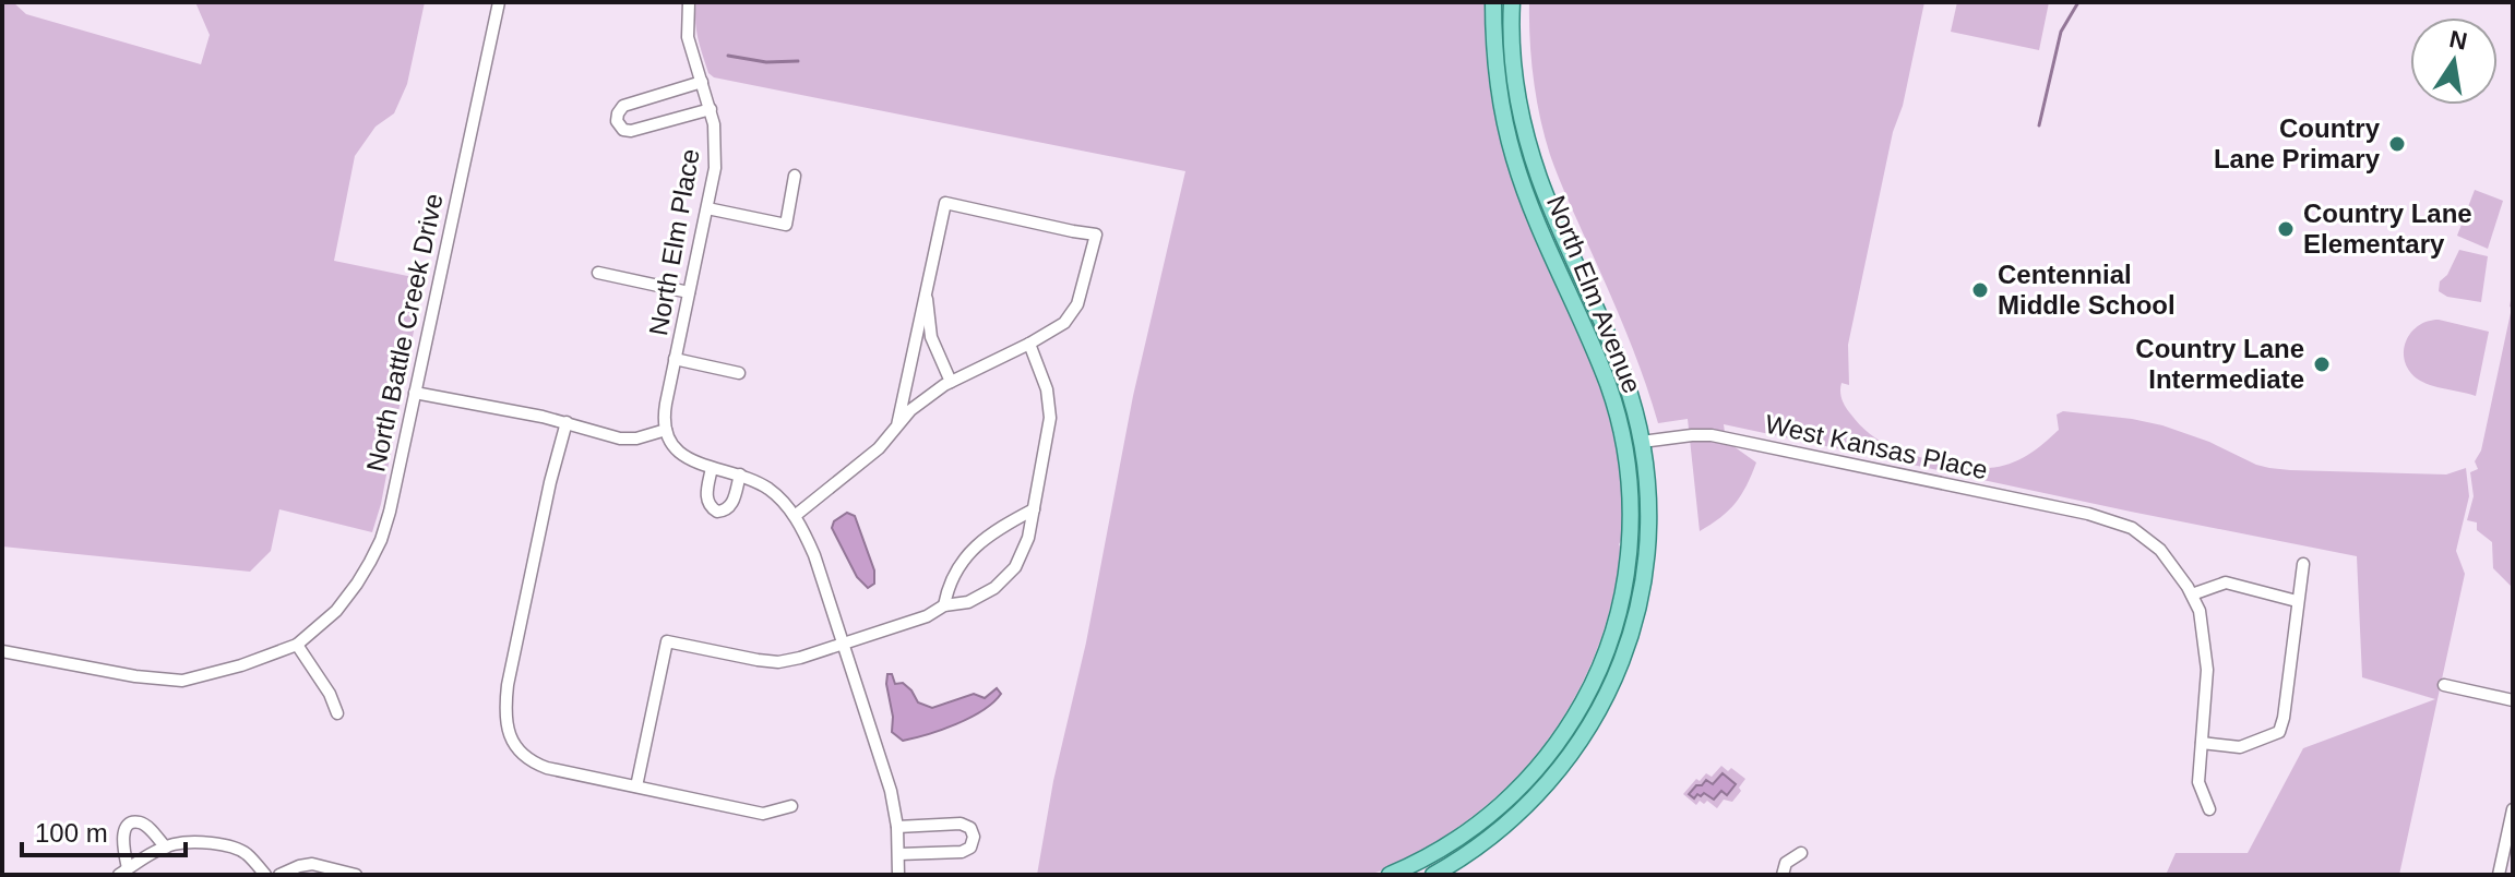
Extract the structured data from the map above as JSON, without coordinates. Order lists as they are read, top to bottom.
{
  "streets": {
    "main road": ["North Elm Avenue"],
    "street": ["North Elm Place", "North Battle Creek Drive", "West Kansas Place"]
  },
  "crossings": [
    ["North Elm Avenue", "West Kansas Place"]
  ],
  "places": [
    "Country Lane Primary",
    "Country Lane Elementary",
    "Centennial Middle School",
    "Country Lane Intermediate"
  ],
  "scale_bar": "100 m",
  "north": "top"
}
